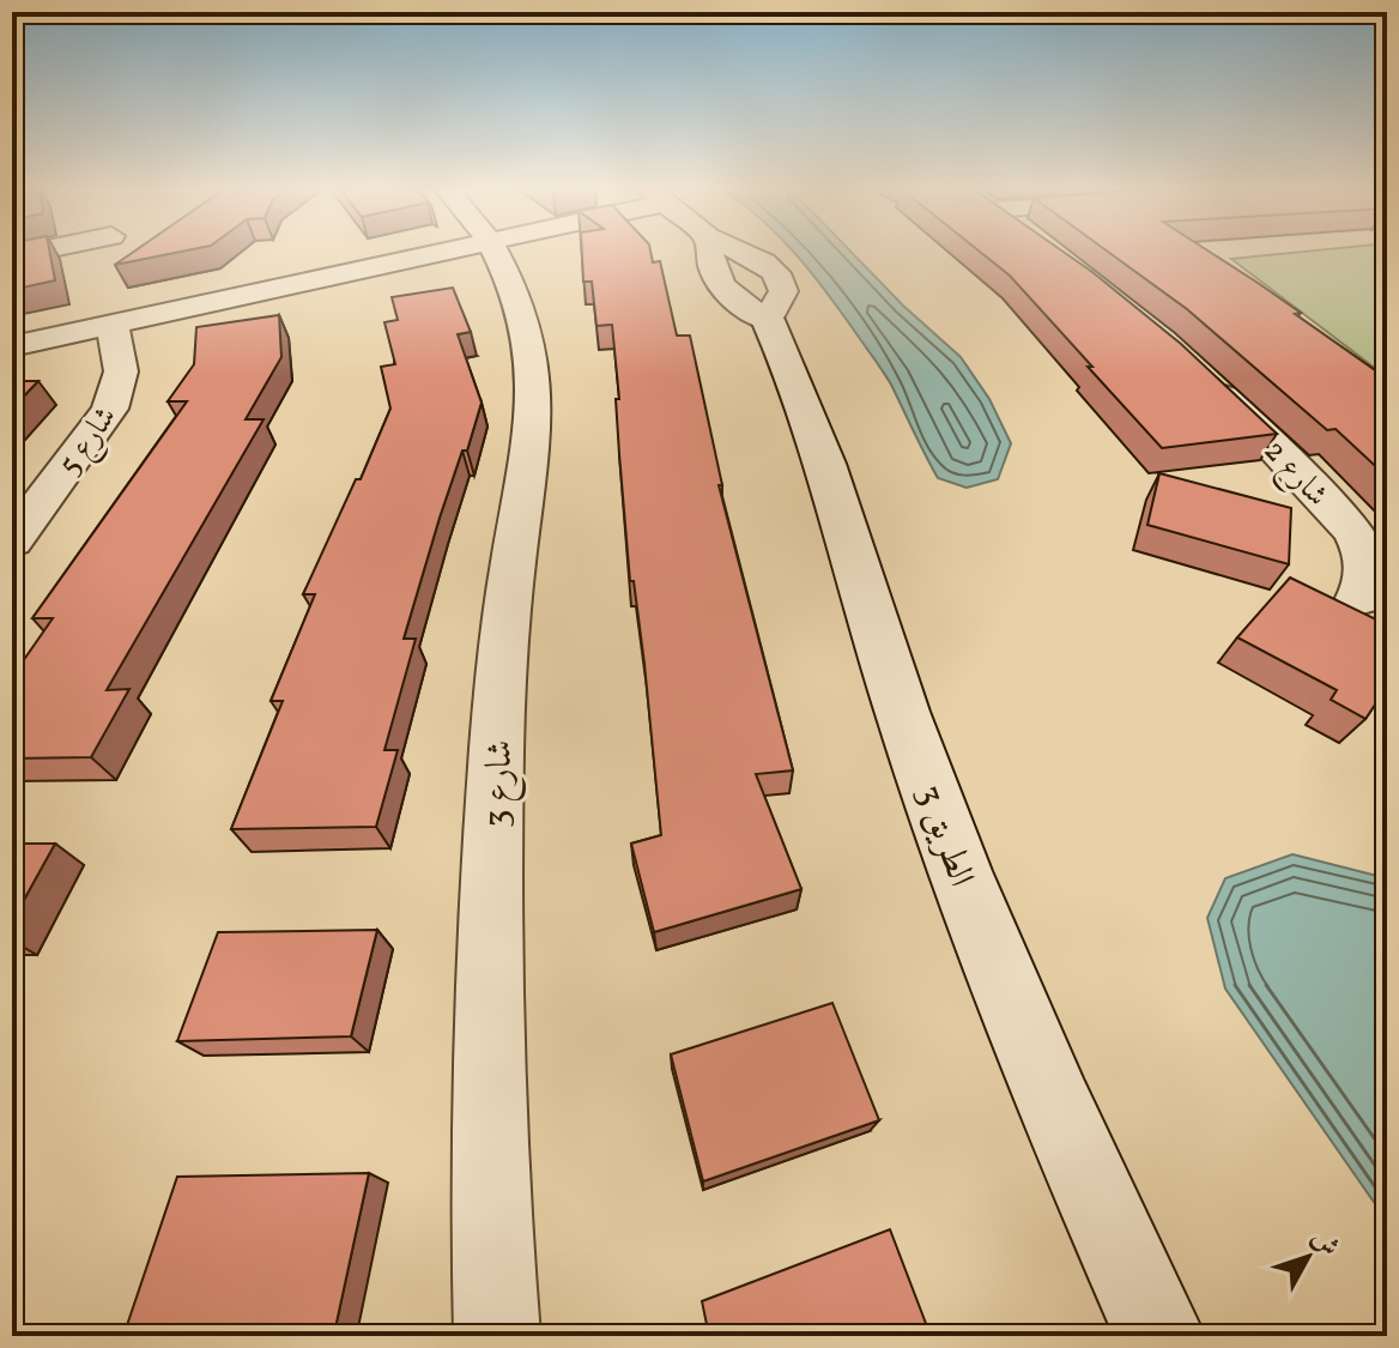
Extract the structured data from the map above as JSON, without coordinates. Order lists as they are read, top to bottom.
{
  "streets": {
    "street": [
      "شارع 5",
      "شارع 2",
      "شارع 3",
      "3 الطريق"
    ]
  },
  "north": "top right"
}
